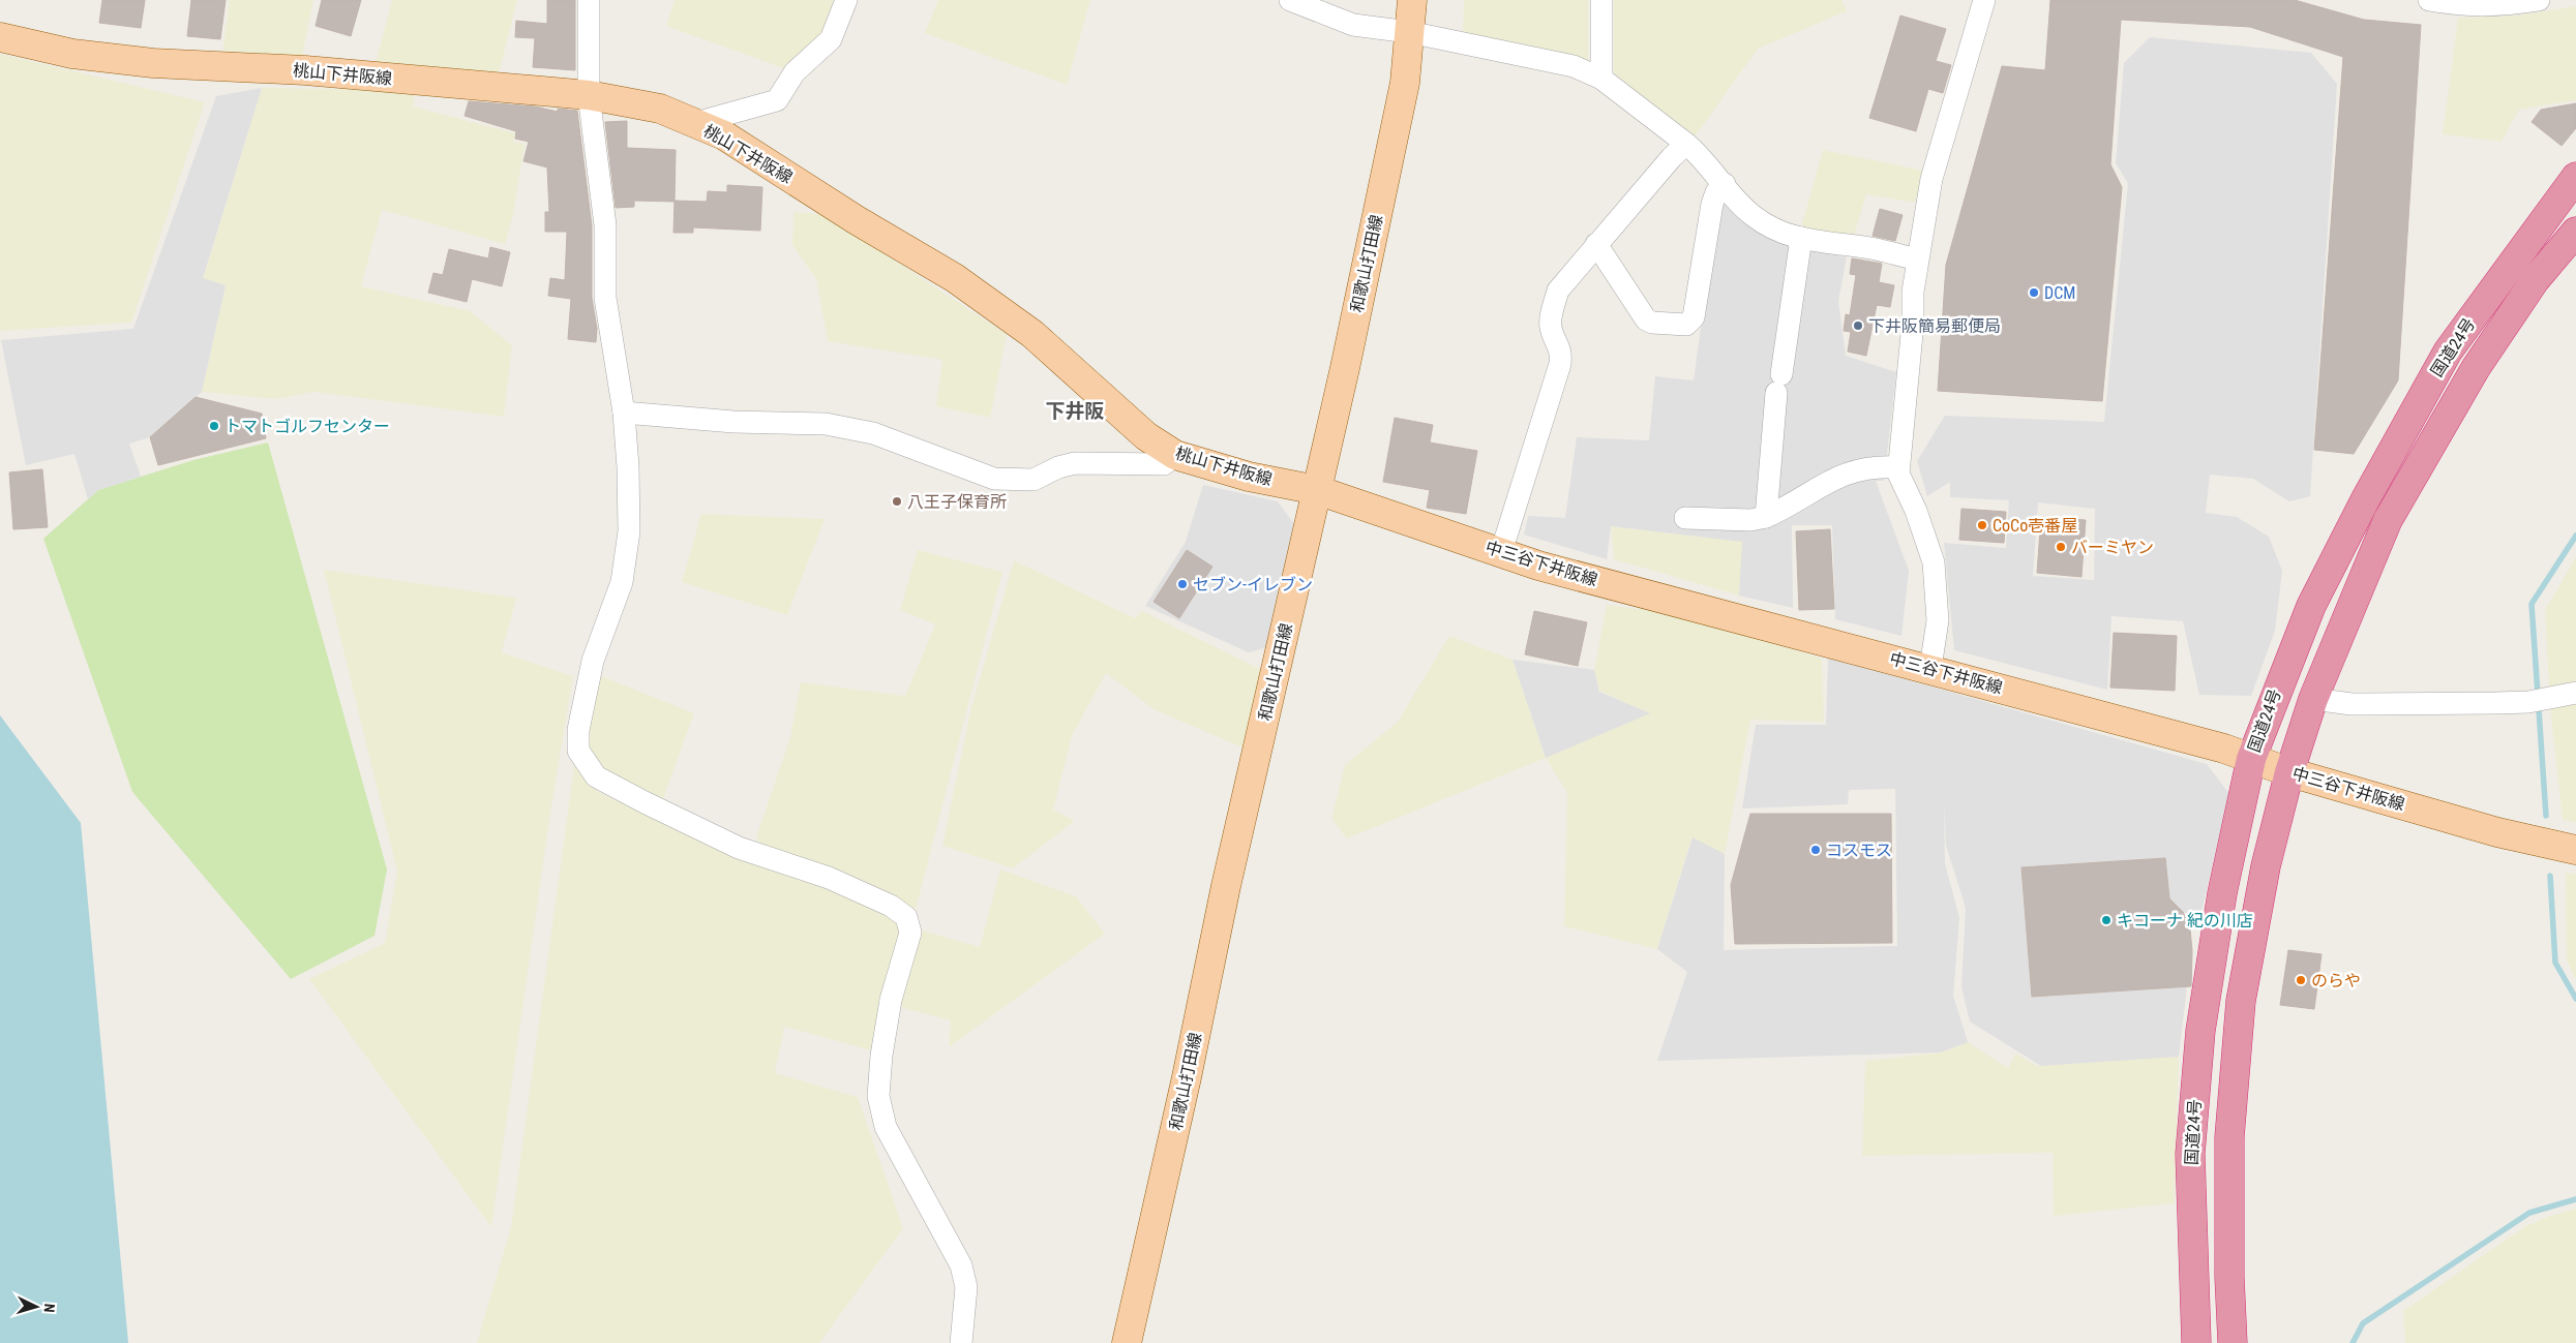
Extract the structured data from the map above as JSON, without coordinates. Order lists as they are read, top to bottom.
{
  "streets": {
    "highway": ["国道24号"],
    "main road": ["桃山下井阪線", "和歌山打田線", "中三谷下井阪線"]
  },
  "crossings": [
    ["桃山下井阪線", "和歌山打田線"],
    ["桃山下井阪線", "中三谷下井阪線"],
    ["和歌山打田線", "中三谷下井阪線"],
    ["国道24号", "中三谷下井阪線"]
  ],
  "districts": ["下井阪"],
  "places": [
    "DCM",
    "下井阪簡易郵便局",
    "トマトゴルフセンター",
    "八王子保育所",
    "CoCo壱番屋",
    "バーミヤン",
    "セブン-イレブン",
    "コスモス",
    "キコーナ 紀の川店",
    "のらや"
  ],
  "north": "right"
}
